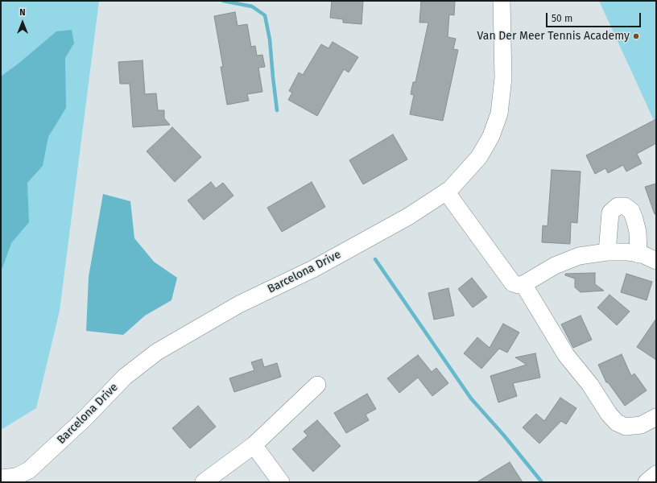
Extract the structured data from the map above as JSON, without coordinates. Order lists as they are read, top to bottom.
{
  "streets": {
    "street": ["Barcelona Drive"]
  },
  "places": ["Van Der Meer Tennis Academy"],
  "scale_bar": "50 m",
  "north": "top"
}
